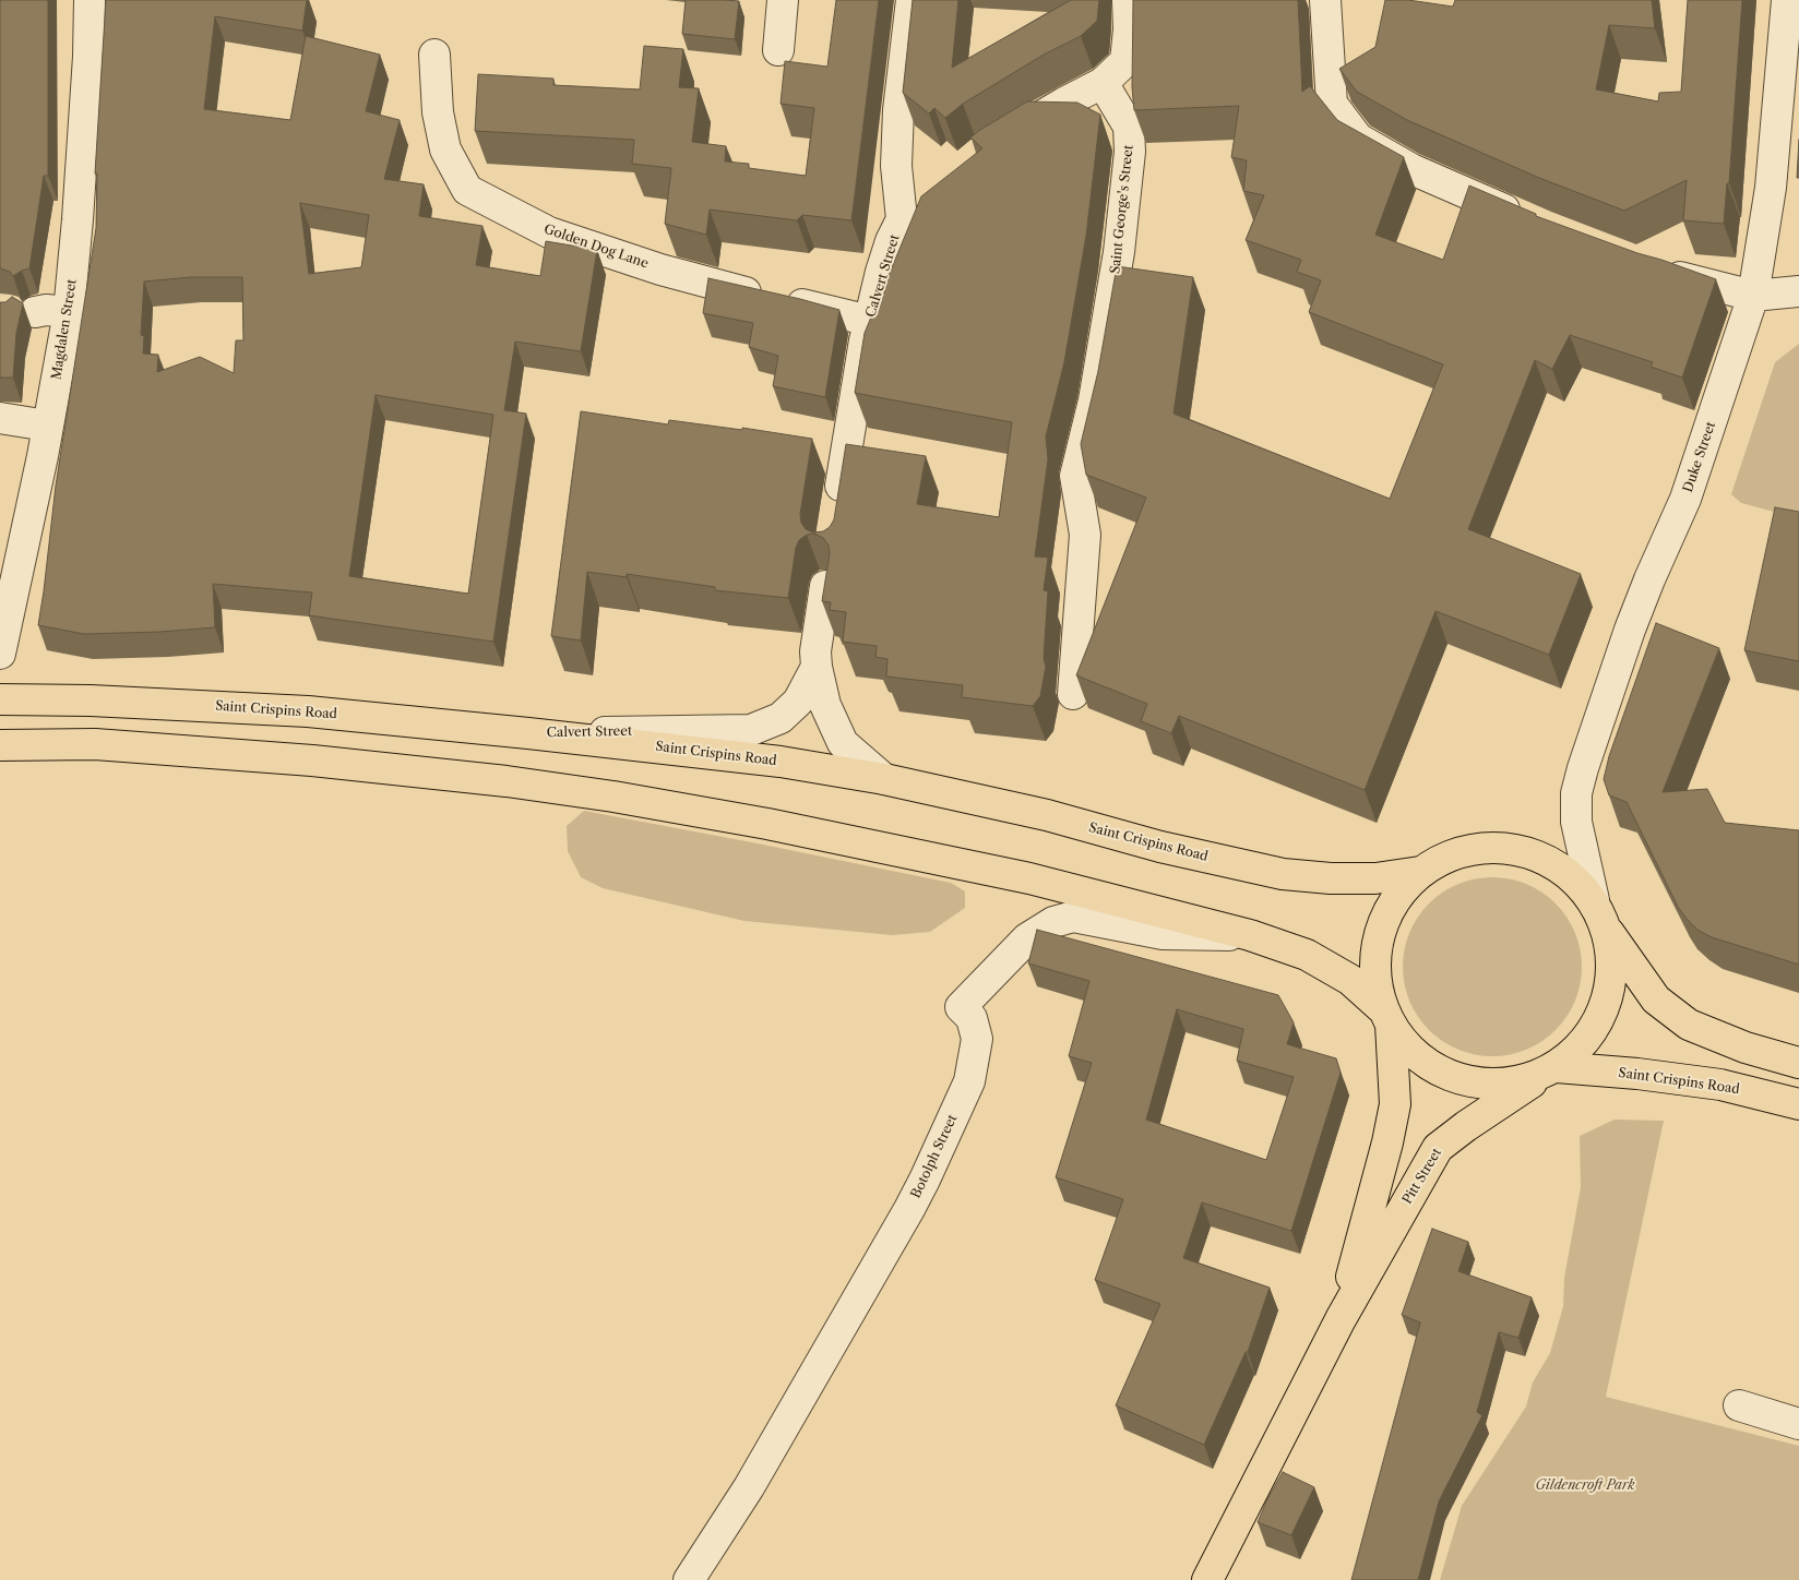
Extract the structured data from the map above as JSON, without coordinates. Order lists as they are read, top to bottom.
{
  "streets": {
    "main road": ["Saint Crispins Road", "Pitt Street"],
    "street": [
      "Saint George's Street",
      "Golden Dog Lane",
      "Calvert Street",
      "Magdalen Street",
      "Duke Street",
      "Botolph Street"
    ]
  },
  "crossings": [
    ["Golden Dog Lane", "Calvert Street"],
    ["Calvert Street", "Saint Crispins Road"],
    ["Duke Street", "Saint Crispins Road"],
    ["Saint Crispins Road", "Botolph Street"],
    ["Saint Crispins Road", "Pitt Street"]
  ],
  "parks": ["Gildencroft Park"]
}
